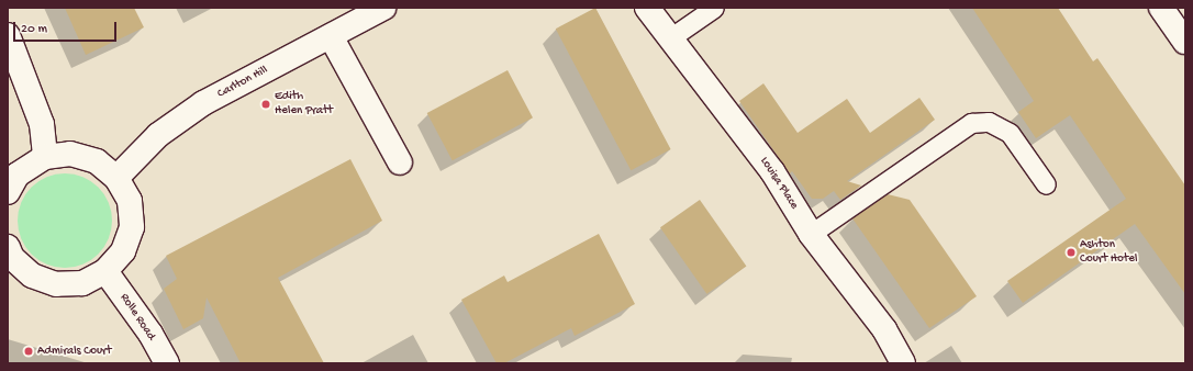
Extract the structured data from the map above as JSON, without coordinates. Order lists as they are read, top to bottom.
{
  "streets": {
    "street": ["Carlton Hill", "Louisa Place", "Rolle Road"]
  },
  "places": ["Edith Helen Pratt", "Ashton Court Hotel", "Admirals Court"],
  "scale_bar": "20 m"
}
